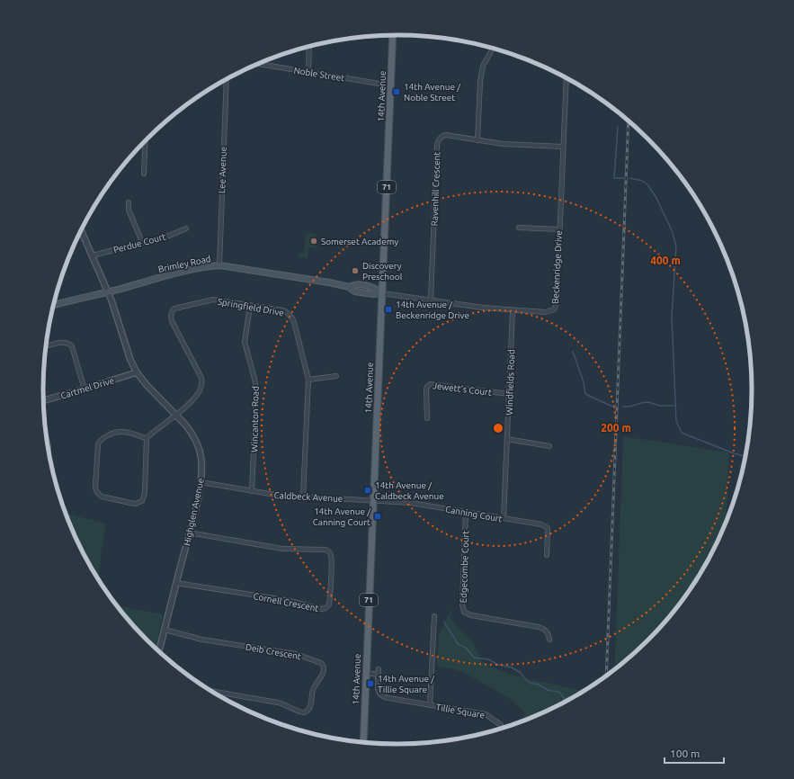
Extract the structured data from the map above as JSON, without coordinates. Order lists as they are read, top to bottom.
{
  "streets": {
    "main road": ["14th Avenue", "71", "Brimley Road"],
    "street": [
      "Noble Street",
      "Lee Avenue",
      "Ravenhill Crescent",
      "Perdue Court",
      "Beckenridge Drive",
      "Springfield Drive",
      "Windfields Road",
      "Cartmel Drive",
      "Jewett's Court",
      "Wincanton Road",
      "Caldbeck Avenue",
      "Highglen Avenue",
      "Canning Court",
      "Edgecombe Court",
      "Cornell Crescent",
      "Deib Crescent",
      "Tillie Square"
    ]
  },
  "crossings": [
    ["Noble Street", "14th Avenue"],
    ["14th Avenue", "Brimley Road"],
    ["14th Avenue", "Beckenridge Drive"],
    ["14th Avenue", "Caldbeck Avenue"],
    ["14th Avenue", "Canning Court"],
    ["Lee Avenue", "Brimley Road"],
    ["Ravenhill Crescent", "Beckenridge Drive"],
    ["Perdue Court", "Highglen Avenue"],
    ["Brimley Road", "Beckenridge Drive"],
    ["Brimley Road", "Highglen Avenue"],
    ["Beckenridge Drive", "Windfields Road"],
    ["Springfield Drive", "Wincanton Road"],
    ["Springfield Drive", "Caldbeck Avenue"],
    ["Springfield Drive", "Highglen Avenue"],
    ["Windfields Road", "Jewett's Court"],
    ["Windfields Road", "Canning Court"],
    ["Cartmel Drive", "Highglen Avenue"],
    ["Wincanton Road", "Caldbeck Avenue"],
    ["Caldbeck Avenue", "Highglen Avenue"],
    ["Caldbeck Avenue", "Canning Court"],
    ["Highglen Avenue", "Cornell Crescent"],
    ["Highglen Avenue", "Deib Crescent"],
    ["Canning Court", "Edgecombe Court"]
  ],
  "places": {
    "transit": [
      "14th Avenue / Noble Street",
      "14th Avenue / Beckenridge Drive",
      "14th Avenue / Caldbeck Avenue",
      "14th Avenue / Canning Court",
      "14th Avenue / Tillie Square"
    ],
    "other": ["Somerset Academy", "Discovery Preschool"]
  },
  "scale_bar": "100 m",
  "rings": ["400 m", "200 m"]
}
